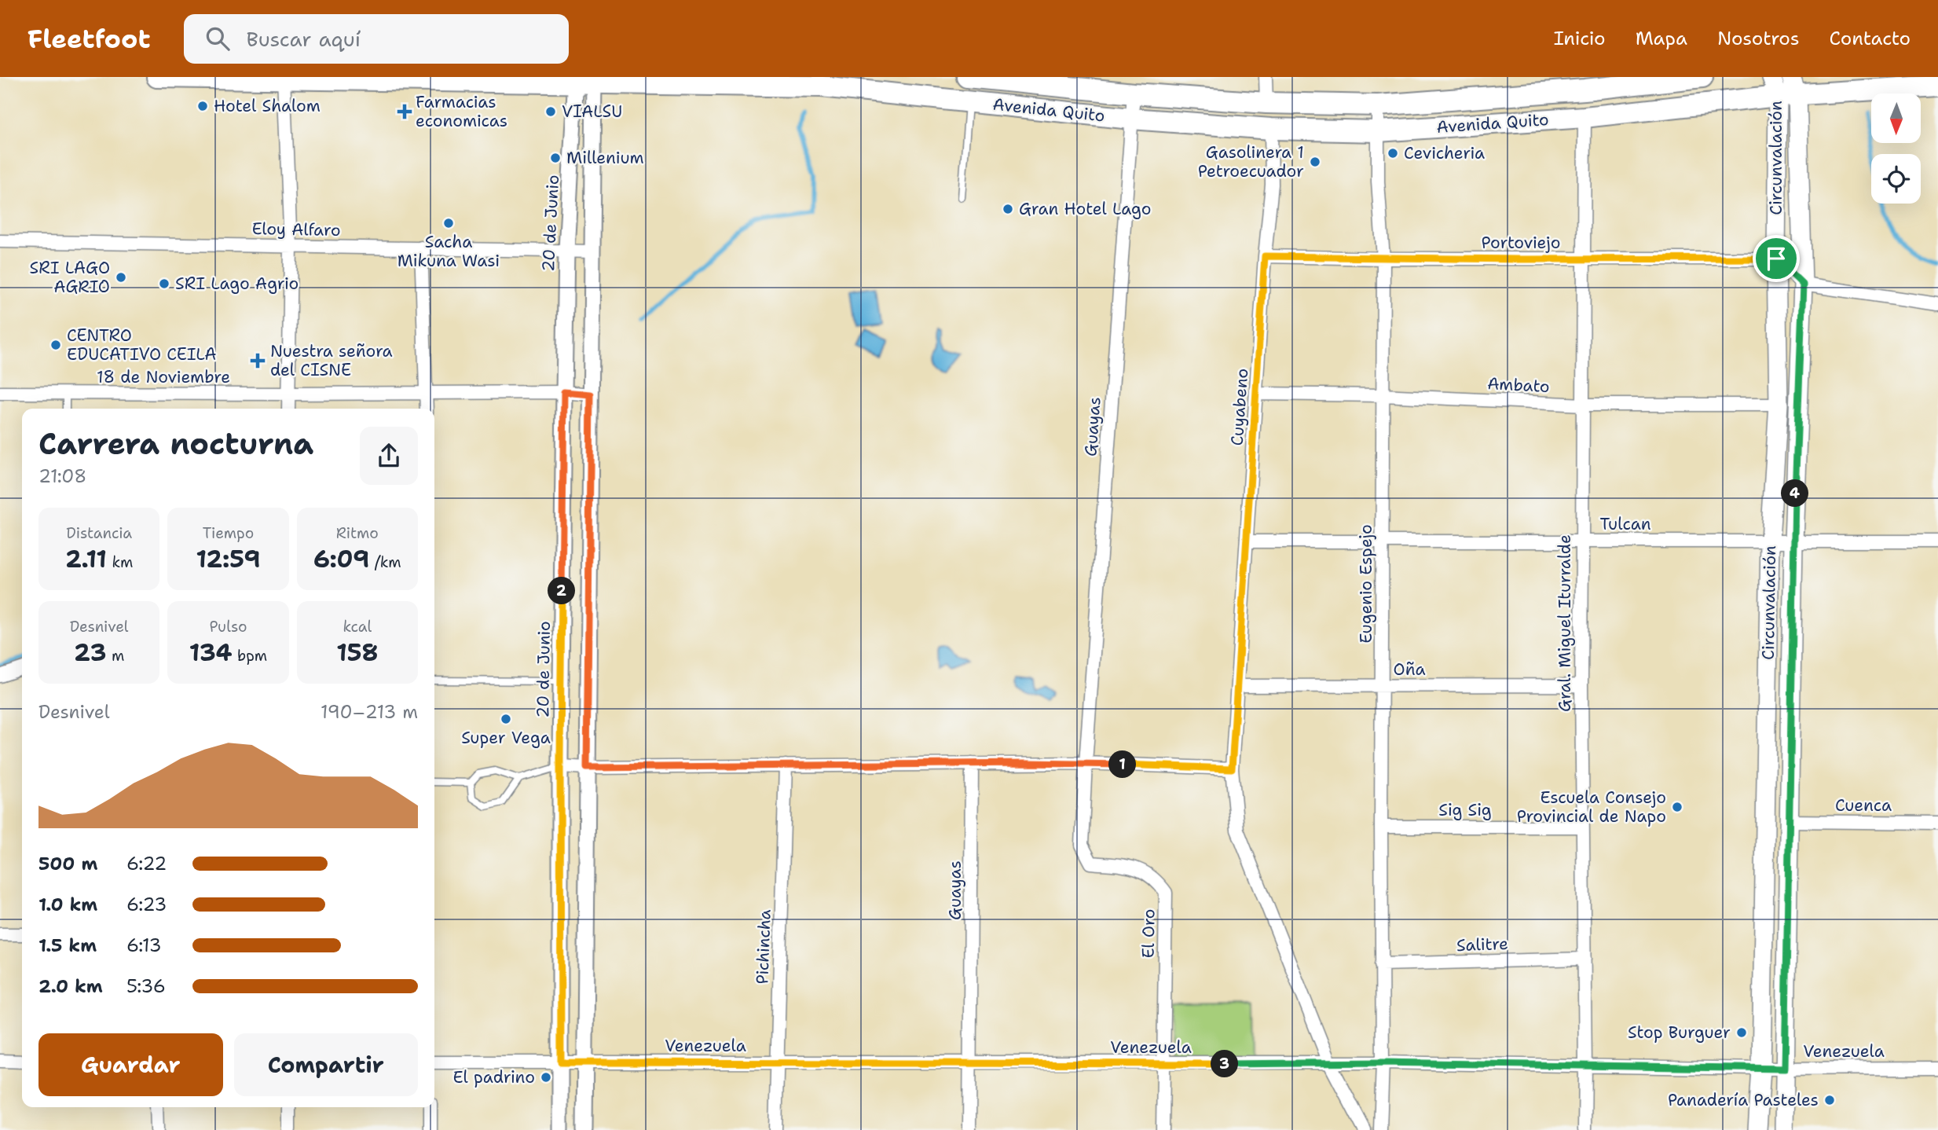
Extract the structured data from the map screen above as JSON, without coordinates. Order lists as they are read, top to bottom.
{
  "streets": {
    "highway": ["Avenida Quito"],
    "main road": ["Circunvalación"],
    "street": [
      "20 de Junio",
      "Eloy Alfaro",
      "Portoviejo",
      "18 de Noviembre",
      "Ambato",
      "Cuyabeno",
      "Guayas",
      "Tulcan",
      "Eugenio Espejo",
      "Gral. Miguel Iturralde",
      "Oña",
      "Cuenca",
      "Sig Sig",
      "El Oro",
      "Salitre",
      "Pichincha",
      "Venezuela"
    ]
  },
  "crossings": [
    ["Avenida Quito", "Circunvalación"],
    ["Avenida Quito", "20 de Junio"],
    ["Avenida Quito", "Cuyabeno"],
    ["Avenida Quito", "Guayas"],
    ["Avenida Quito", "Eugenio Espejo"],
    ["Avenida Quito", "Gral. Miguel Iturralde"],
    ["Circunvalación", "Portoviejo"],
    ["Circunvalación", "Ambato"],
    ["Circunvalación", "Tulcan"],
    ["Circunvalación", "Cuenca"],
    ["Circunvalación", "Venezuela"],
    ["20 de Junio", "Eloy Alfaro"],
    ["20 de Junio", "18 de Noviembre"],
    ["20 de Junio", "Venezuela"],
    ["Portoviejo", "Cuyabeno"],
    ["Portoviejo", "Eugenio Espejo"],
    ["Portoviejo", "Gral. Miguel Iturralde"],
    ["Ambato", "Cuyabeno"],
    ["Ambato", "Eugenio Espejo"],
    ["Ambato", "Gral. Miguel Iturralde"],
    ["Cuyabeno", "Tulcan"],
    ["Cuyabeno", "Oña"],
    ["Cuyabeno", "Venezuela"],
    ["Guayas", "El Oro"],
    ["Guayas", "Venezuela"],
    ["Tulcan", "Eugenio Espejo"],
    ["Tulcan", "Gral. Miguel Iturralde"],
    ["Eugenio Espejo", "Oña"],
    ["Eugenio Espejo", "Sig Sig"],
    ["Eugenio Espejo", "Salitre"],
    ["Eugenio Espejo", "Venezuela"],
    ["Gral. Miguel Iturralde", "Oña"],
    ["Gral. Miguel Iturralde", "Sig Sig"],
    ["Gral. Miguel Iturralde", "Salitre"],
    ["Gral. Miguel Iturralde", "Venezuela"],
    ["El Oro", "Venezuela"],
    ["Pichincha", "Venezuela"]
  ],
  "places": {
    "other": [
      "Hotel Shalom",
      "VIALSU",
      "Cevicheria",
      "Millenium",
      "Gasolinera 1 Petroecuador",
      "Gran Hotel Lago",
      "Sacha Mikuna Wasi",
      "SRI LAGO AGRIO",
      "SRI Lago Agrio",
      "CENTRO EDUCATIVO CEILA",
      "Super Vega",
      "Escuela Consejo Provincial de Napo",
      "Stop Burguer",
      "El padrino",
      "Panadería Pasteles"
    ],
    "health": ["Farmacias economicas", "Nuestra señora del CISNE"]
  },
  "north": "bottom",
  "page": {
    "header": "Fleetfoot",
    "search": "Buscar aquí",
    "nav": [
      "Inicio",
      "Mapa",
      "Nosotros",
      "Contacto"
    ],
    "heading": ["Carrera nocturna", "21:08"],
    "pins": [
      "4",
      "2",
      "1",
      "3"
    ],
    "stats": [
      ["Distancia", "2.11 km"],
      ["Tiempo", "12:59"],
      ["Ritmo", "6:09 /km"],
      ["Desnivel", "23 m"],
      ["Pulso", "134 bpm"],
      ["kcal", "158"]
    ],
    "chart": ["Desnivel", "190–213 m"],
    "list": [
      {
        "name": "500 m",
        "note": "6:22"
      },
      {
        "name": "1.0 km",
        "note": "6:23"
      },
      {
        "name": "1.5 km",
        "note": "6:13"
      },
      {
        "name": "2.0 km",
        "note": "5:36"
      }
    ],
    "buttons": ["Guardar", "Compartir"]
  }
}
